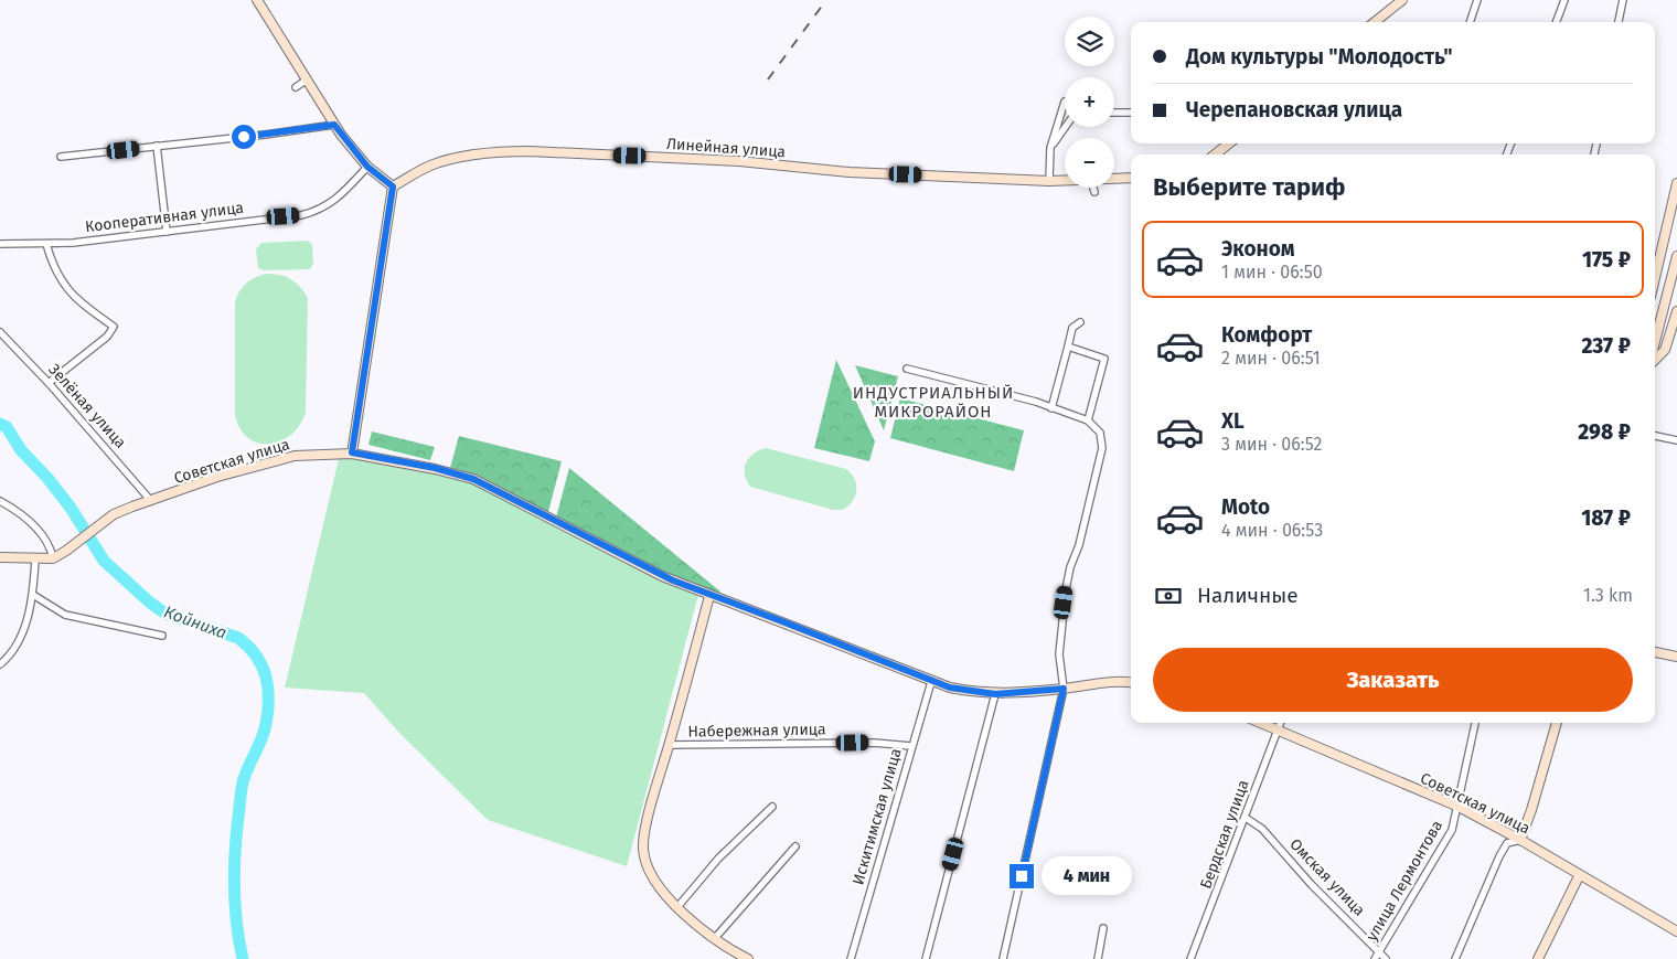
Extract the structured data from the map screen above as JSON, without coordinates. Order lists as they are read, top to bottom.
{
  "streets": {
    "main road": ["Линейная улица", "Советская улица", "Набережная улица"],
    "street": [
      "Кооперативная улица",
      "Зелёная улица",
      "Искитимская улица",
      "Бердская улица",
      "Омская улица",
      "улица Лермонтова"
    ]
  },
  "crossings": [
    ["Зелёная улица", "Советская улица"],
    ["Советская улица", "Набережная улица"],
    ["Советская улица", "Искитимская улица"],
    ["Советская улица", "Бердская улица"],
    ["Советская улица", "улица Лермонтова"],
    ["Набережная улица", "Искитимская улица"],
    ["Бердская улица", "Омская улица"],
    ["Омская улица", "улица Лермонтова"]
  ],
  "districts": ["ИНДУСТРИАЛЬНЫЙ МИКРОРАЙОН"],
  "water": ["Койниха"],
  "page": {
    "map_buttons": ["+", "−"],
    "banner": ["Дом культуры \"Молодость\"", "Черепановская улица"],
    "heading": "Выберите тариф",
    "list": [
      {
        "name": "Эконом",
        "note": "1 мин · 06:50",
        "value": "175 ₽"
      },
      {
        "name": "Комфорт",
        "note": "2 мин · 06:51",
        "value": "237 ₽"
      },
      {
        "name": "XL",
        "note": "3 мин · 06:52",
        "value": "298 ₽"
      },
      {
        "name": "Moto",
        "note": "4 мин · 06:53",
        "value": "187 ₽"
      }
    ],
    "pay": ["Наличные", "1.3 km"],
    "buttons": "Заказать",
    "bubble": "4 мин"
  }
}
